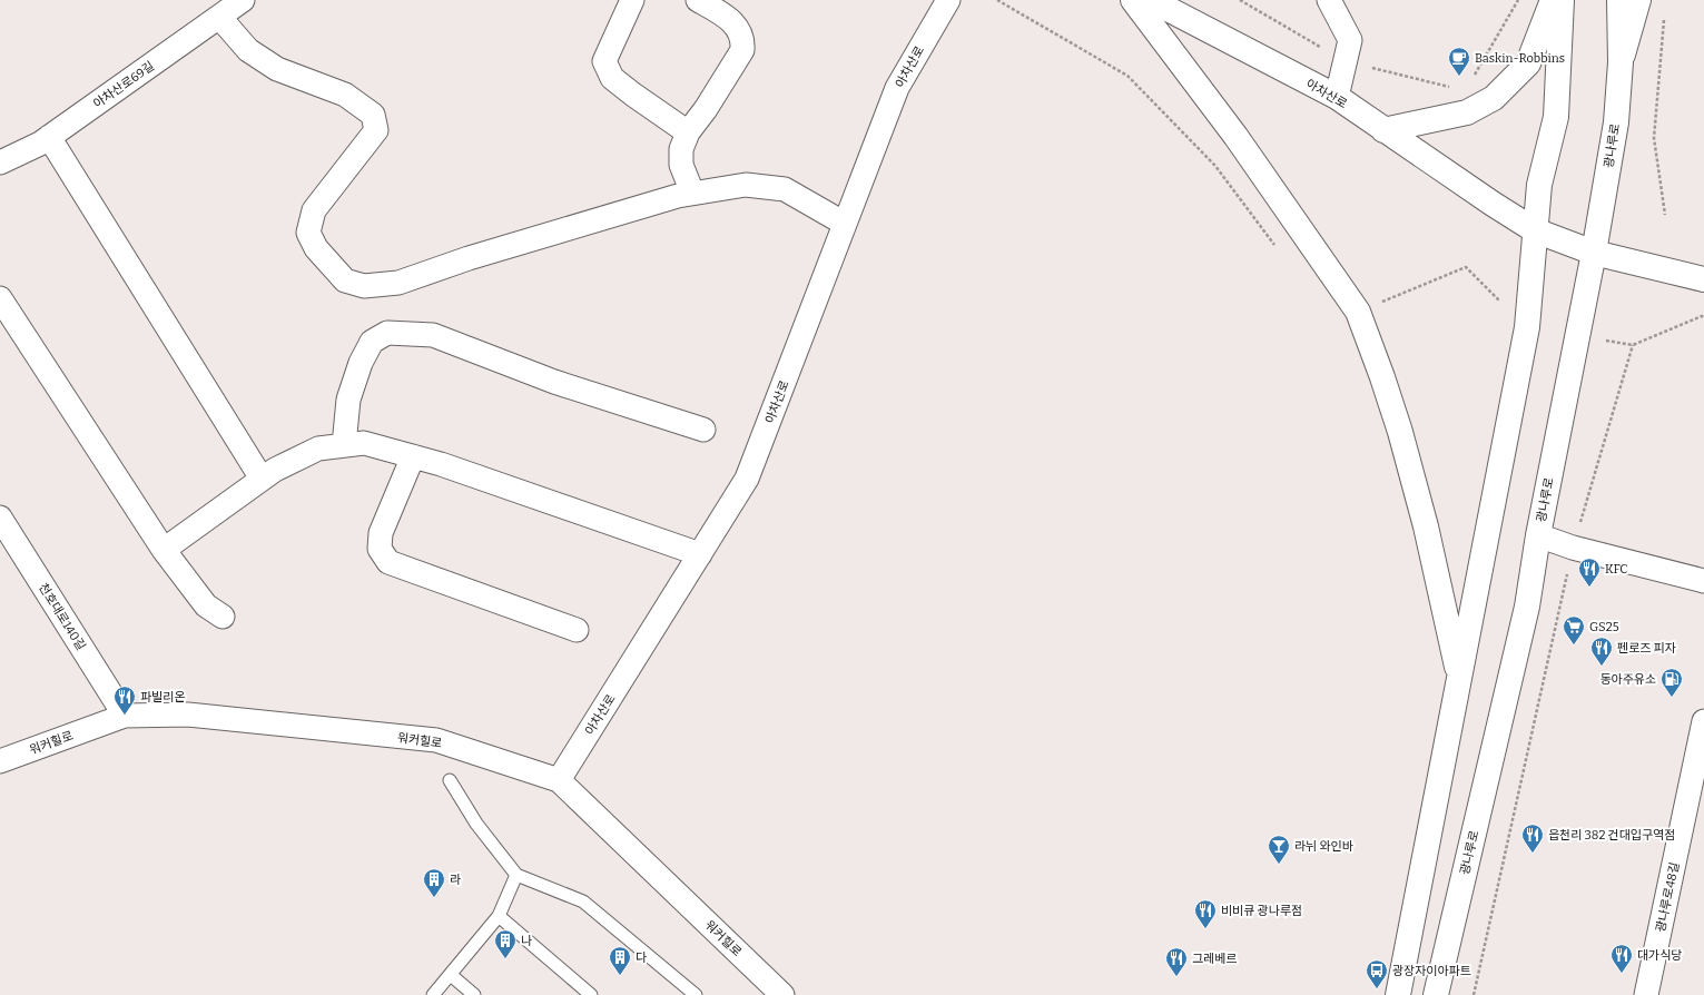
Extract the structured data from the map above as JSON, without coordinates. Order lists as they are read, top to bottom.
{
  "streets": {
    "main road": ["아차산로", "광나루로"],
    "street": [
      "아차산로69길",
      "천호대로140길",
      "워커힐로",
      "광나루로48길"
    ]
  },
  "crossings": [
    ["아차산로", "광나루로"],
    ["아차산로", "워커힐로"],
    ["천호대로140길", "워커힐로"]
  ],
  "places": {
    "cafe": ["Baskin-Robbins"],
    "restaurant": [
      "KFC",
      "펜로즈 피자",
      "파빌리온",
      "읍천리 382 건대입구역점",
      "비비큐 광나루점",
      "대가식당",
      "그레베르"
    ],
    "supermarket": ["GS25"],
    "fuel station": ["동아주유소"],
    "bar": ["라뉘 와인바"],
    "building": ["라", "나", "다"],
    "bus stop": ["광장자이아파트"]
  }
}
